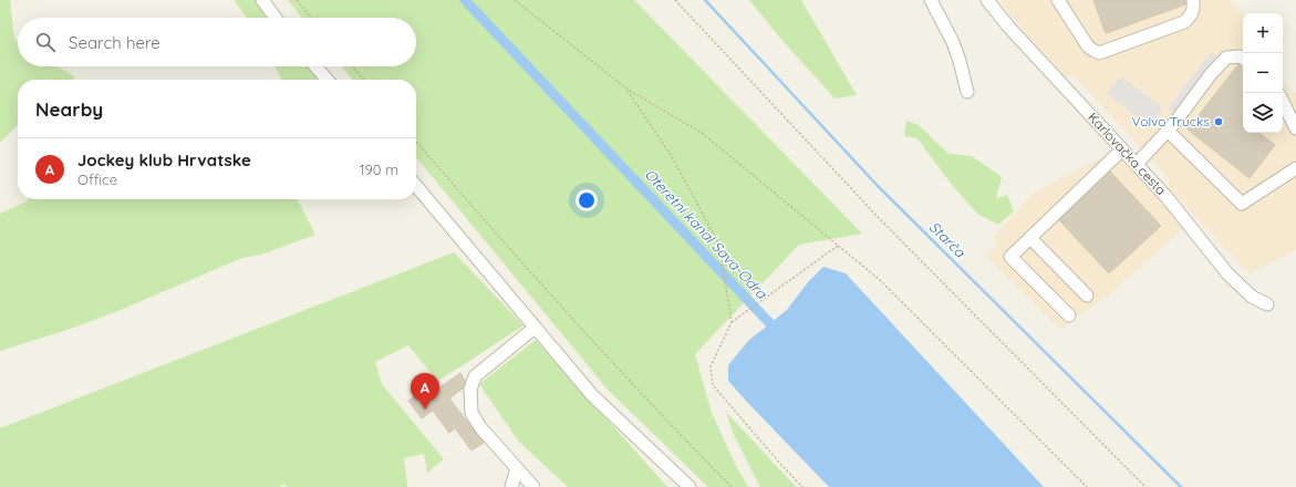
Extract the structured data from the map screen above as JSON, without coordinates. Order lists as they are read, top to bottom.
{
  "streets": {
    "street": ["Karlovačka cesta"]
  },
  "water": ["Oteretni kanal Sava-Odra", "Starča"],
  "places": ["Volvo Trucks"],
  "page": {
    "map_buttons": ["+", "−"],
    "search": "Search here",
    "heading": "Nearby",
    "list": [
      {
        "mark": "A",
        "name": "Jockey klub Hrvatske",
        "note": "Office",
        "value": "190 m"
      }
    ],
    "pins": "A"
  }
}
